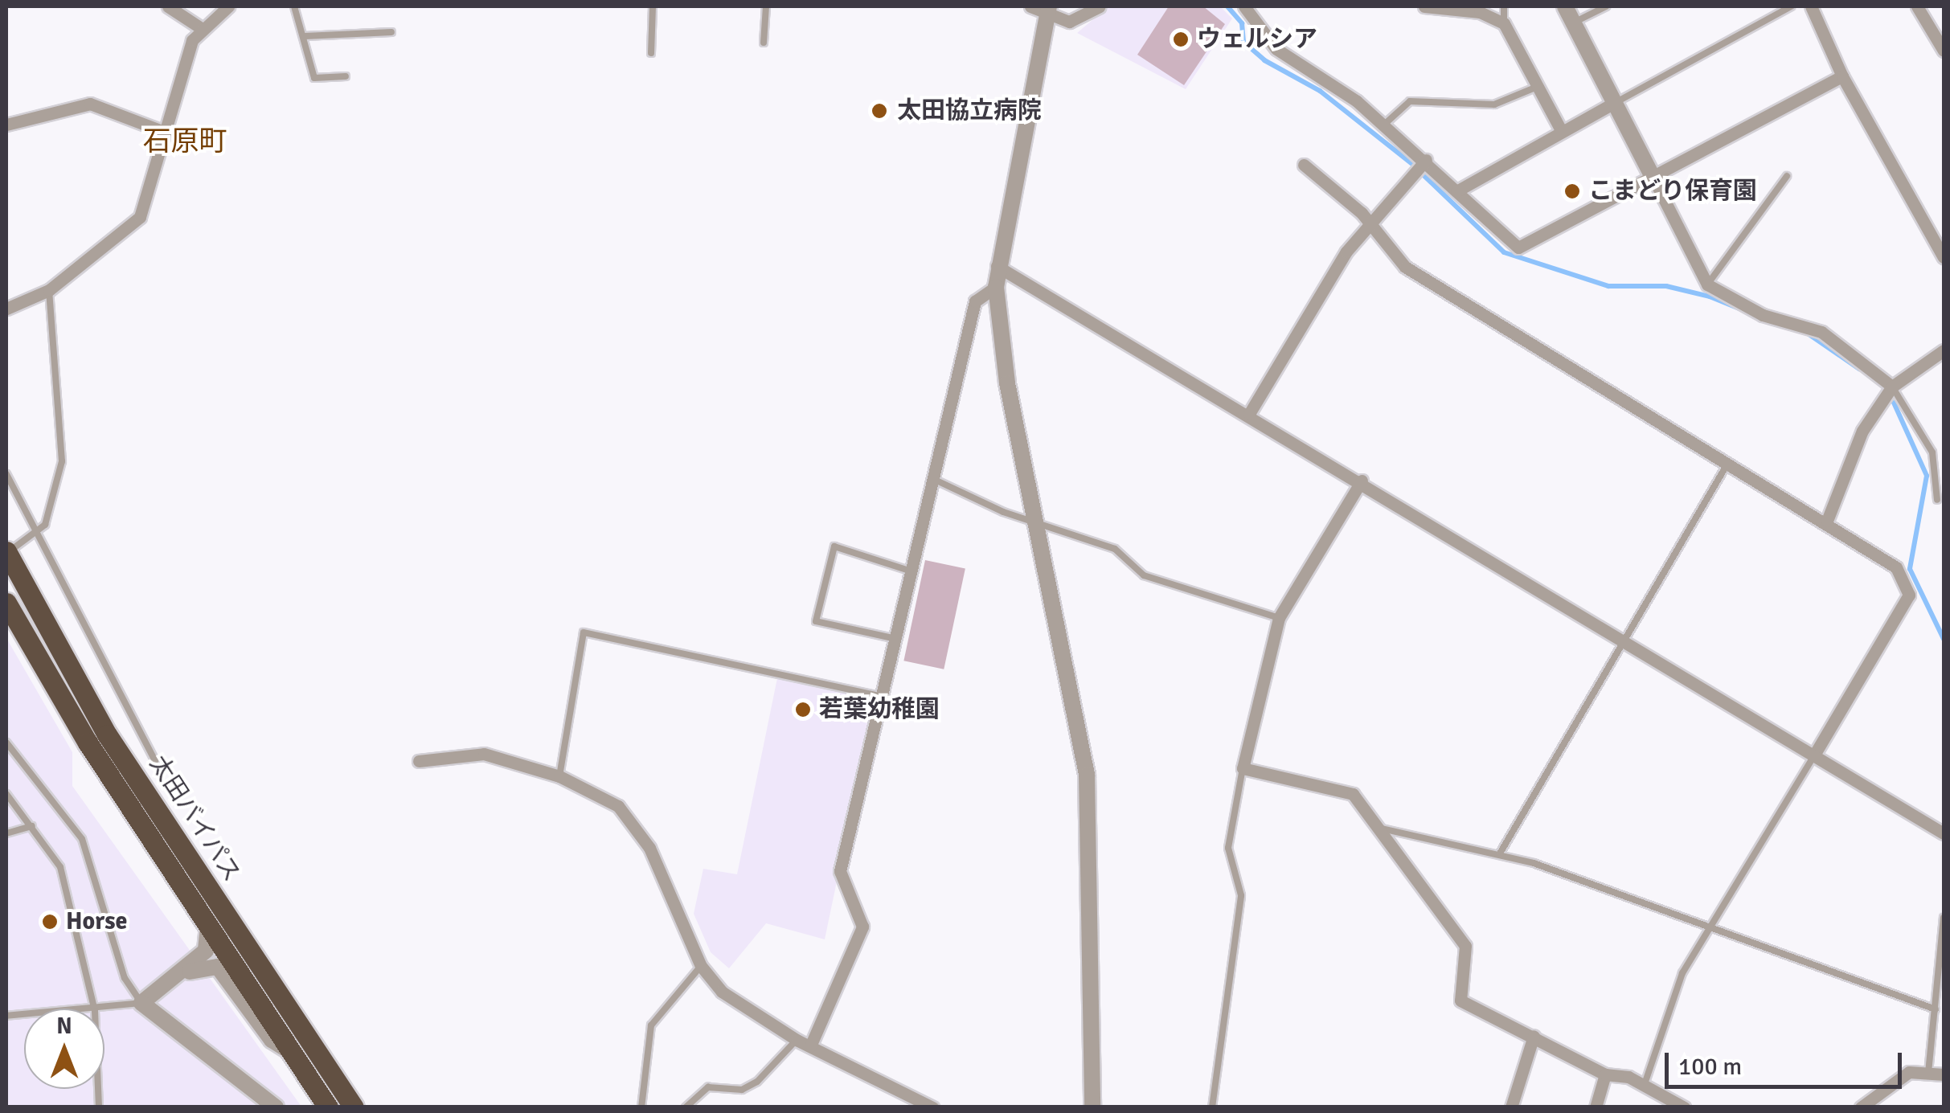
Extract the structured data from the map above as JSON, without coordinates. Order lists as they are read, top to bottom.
{
  "streets": {
    "highway": ["太田バイパス"]
  },
  "districts": ["石原町"],
  "places": [
    "ウェルシア",
    "太田協立病院",
    "こまどり保育園",
    "若葉幼稚園",
    "Horse"
  ],
  "scale_bar": "100 m",
  "north": "top"
}
